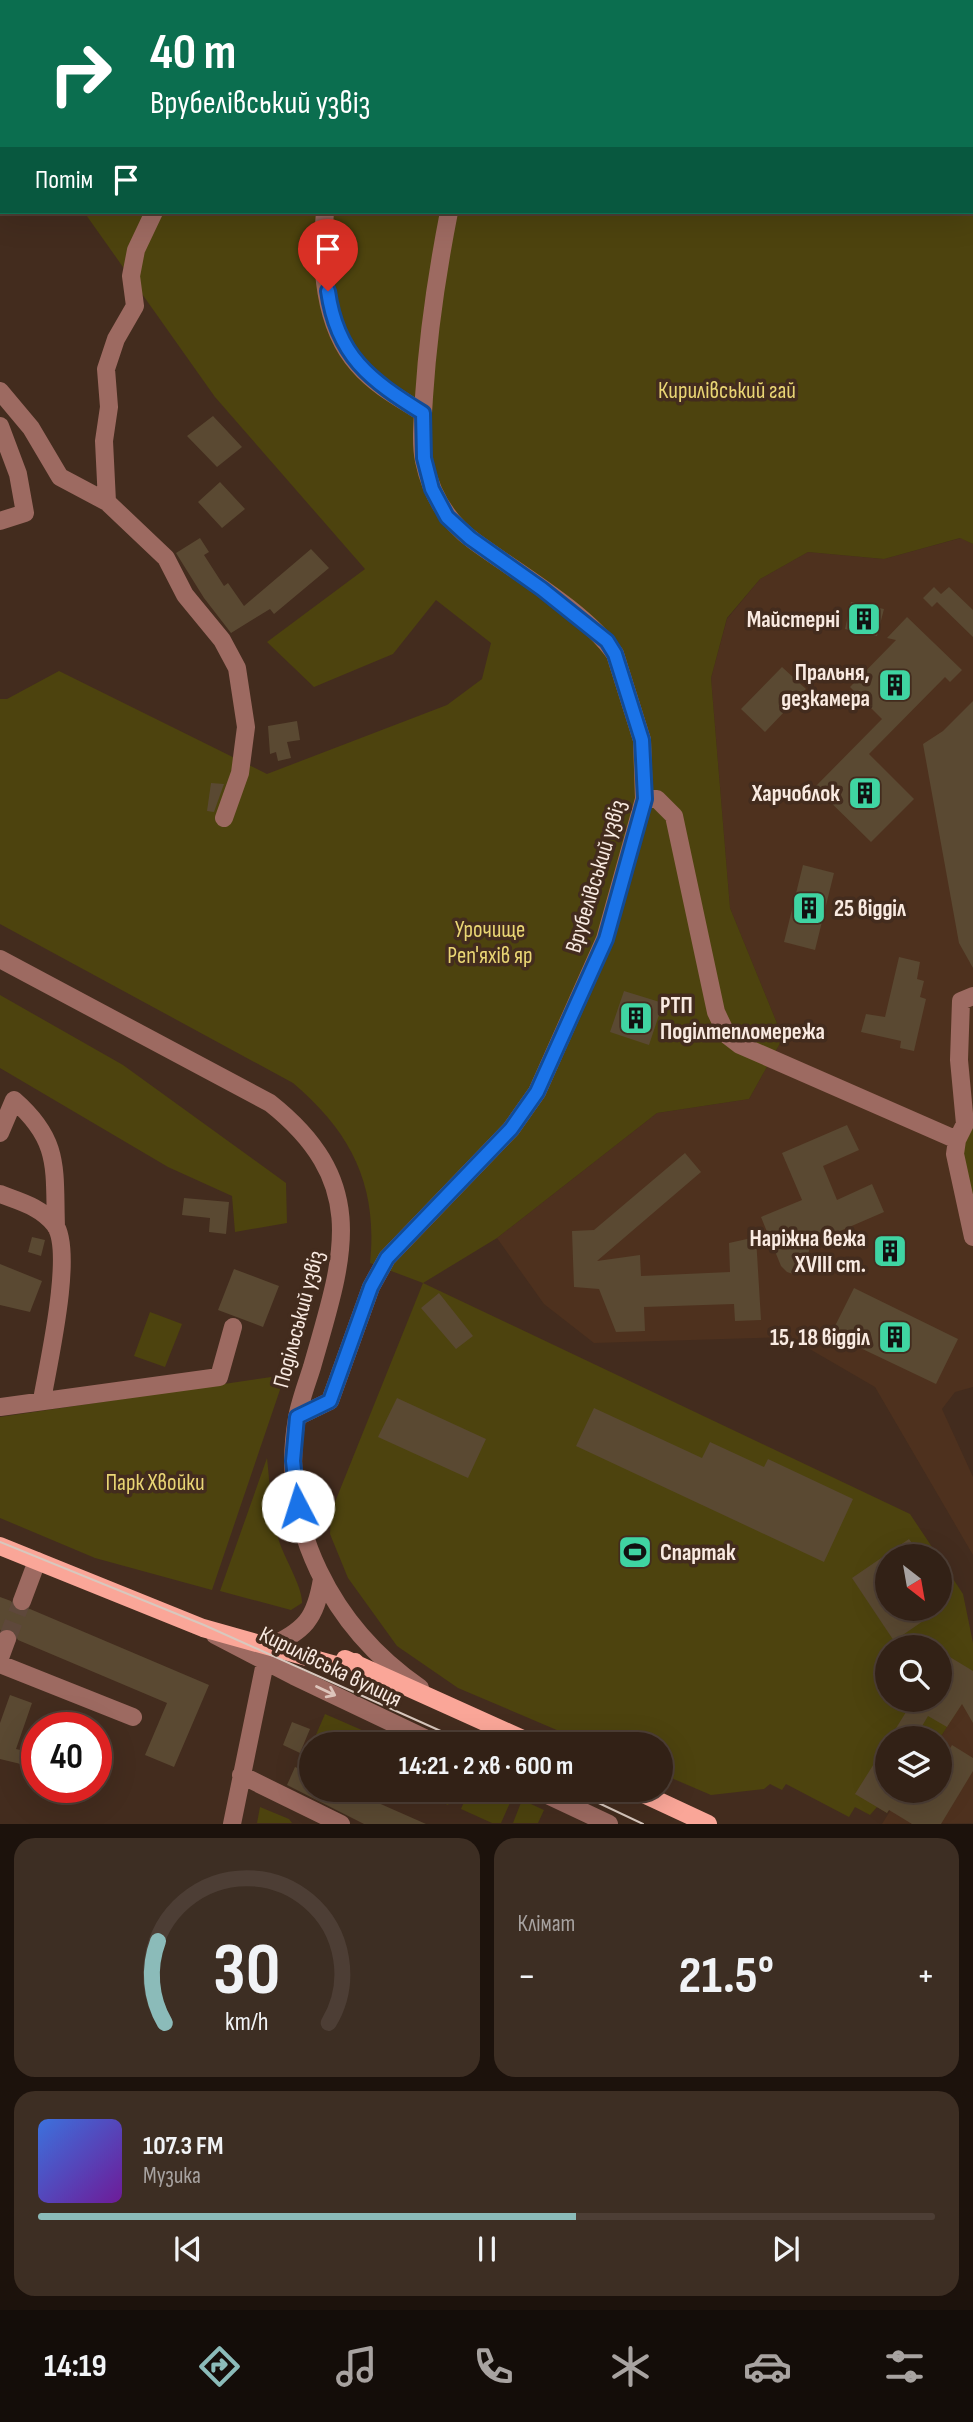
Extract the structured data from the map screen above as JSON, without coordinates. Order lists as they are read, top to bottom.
{
  "streets": {
    "main road": ["Кирилівська вулиця"],
    "street": ["Врубелівський узвіз", "Подільський узвіз"]
  },
  "crossings": [
    ["Врубелівський узвіз", "Подільський узвіз"],
    ["Подільський узвіз", "Кирилівська вулиця"]
  ],
  "parks": ["Кирилівський гай", "Урочище Реп'яхів яр", "Парк Хвойки"],
  "places": {
    "building": [
      "Майстерні",
      "Пральня, дезкамера",
      "Харчоблок",
      "25 відділ",
      "РТП Поділтепломережа",
      "Наріжна вежа XVIII ст.",
      "15, 18 відділ"
    ],
    "sports": ["Спартак"]
  },
  "north": "bottom right",
  "page": {
    "turn": ["40 m", "Врубелівський узвіз"],
    "then": "Потім",
    "limit": "40",
    "trip": "14:21 · 2 хв · 600 m",
    "tile": "Клімат",
    "heat": ["−", "21.5°", "+"],
    "song": ["107.3 FM", "Музика"],
    "tabs": "14:19",
    "gauge": ["30", "km/h"]
  }
}
